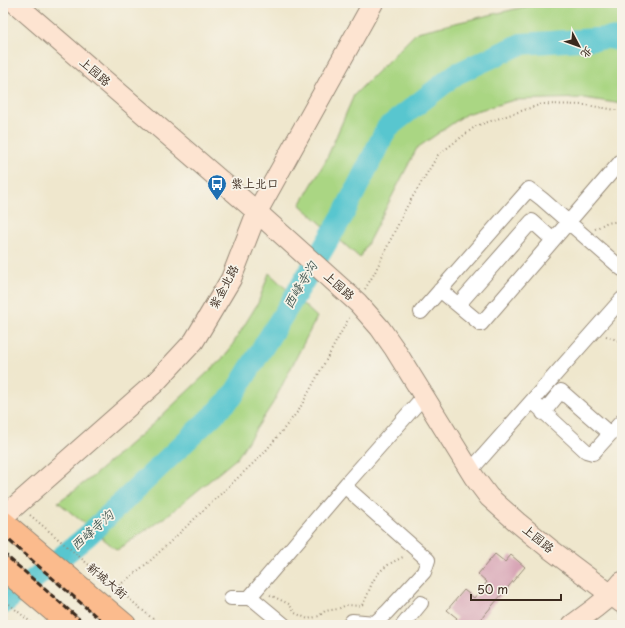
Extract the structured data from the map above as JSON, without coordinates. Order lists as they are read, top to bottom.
{
  "streets": {
    "main road": ["新城大街"],
    "street": ["上园路", "紫金北路"]
  },
  "crossings": [
    ["上园路", "紫金北路"]
  ],
  "water": ["西峰寺沟"],
  "places": {
    "bus stop": ["紫上北口"]
  },
  "scale_bar": "50 m",
  "north": "bottom right"
}
